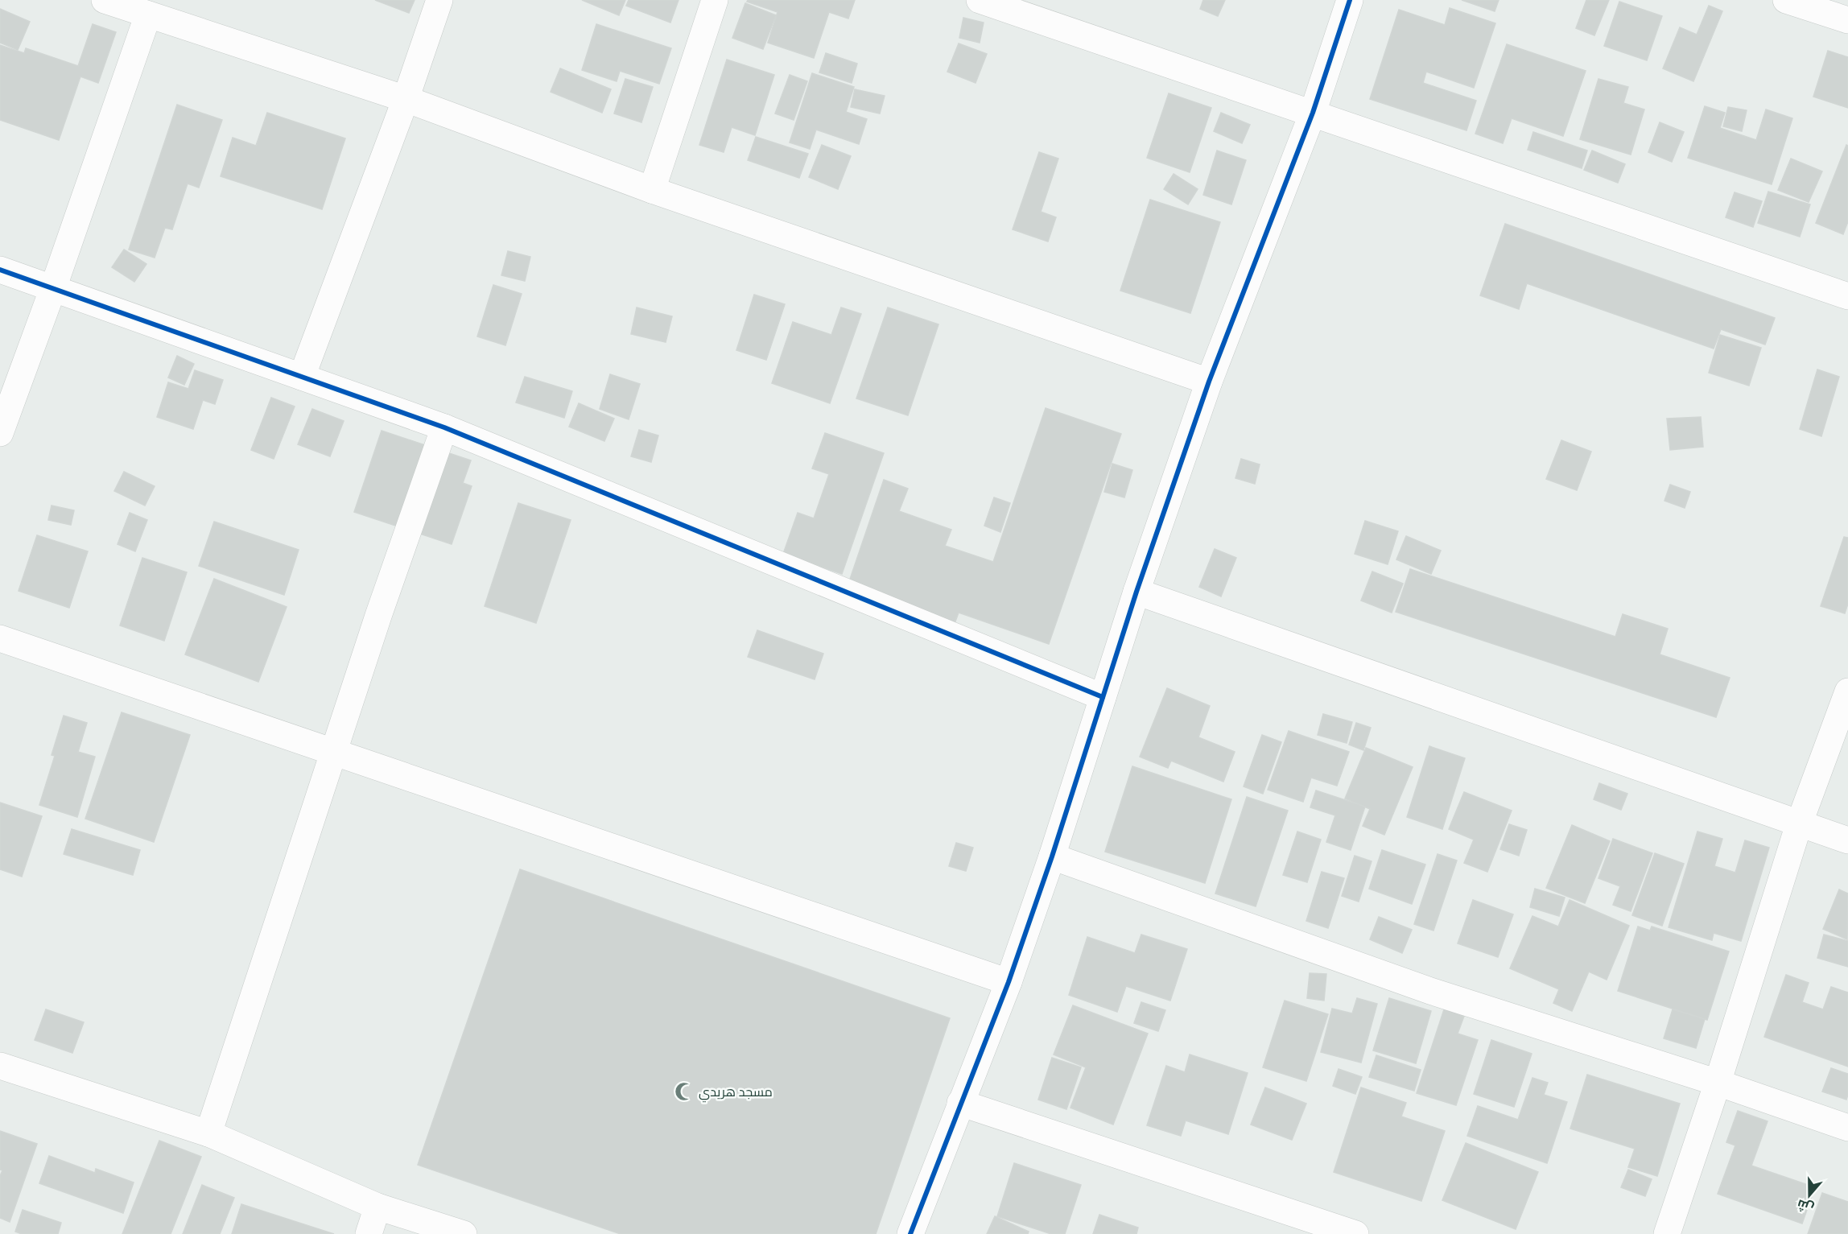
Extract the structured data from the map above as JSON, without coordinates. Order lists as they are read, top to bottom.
{
  "places": {
    "mosque": ["مسجد هريدي"]
  },
  "north": "bottom"
}
